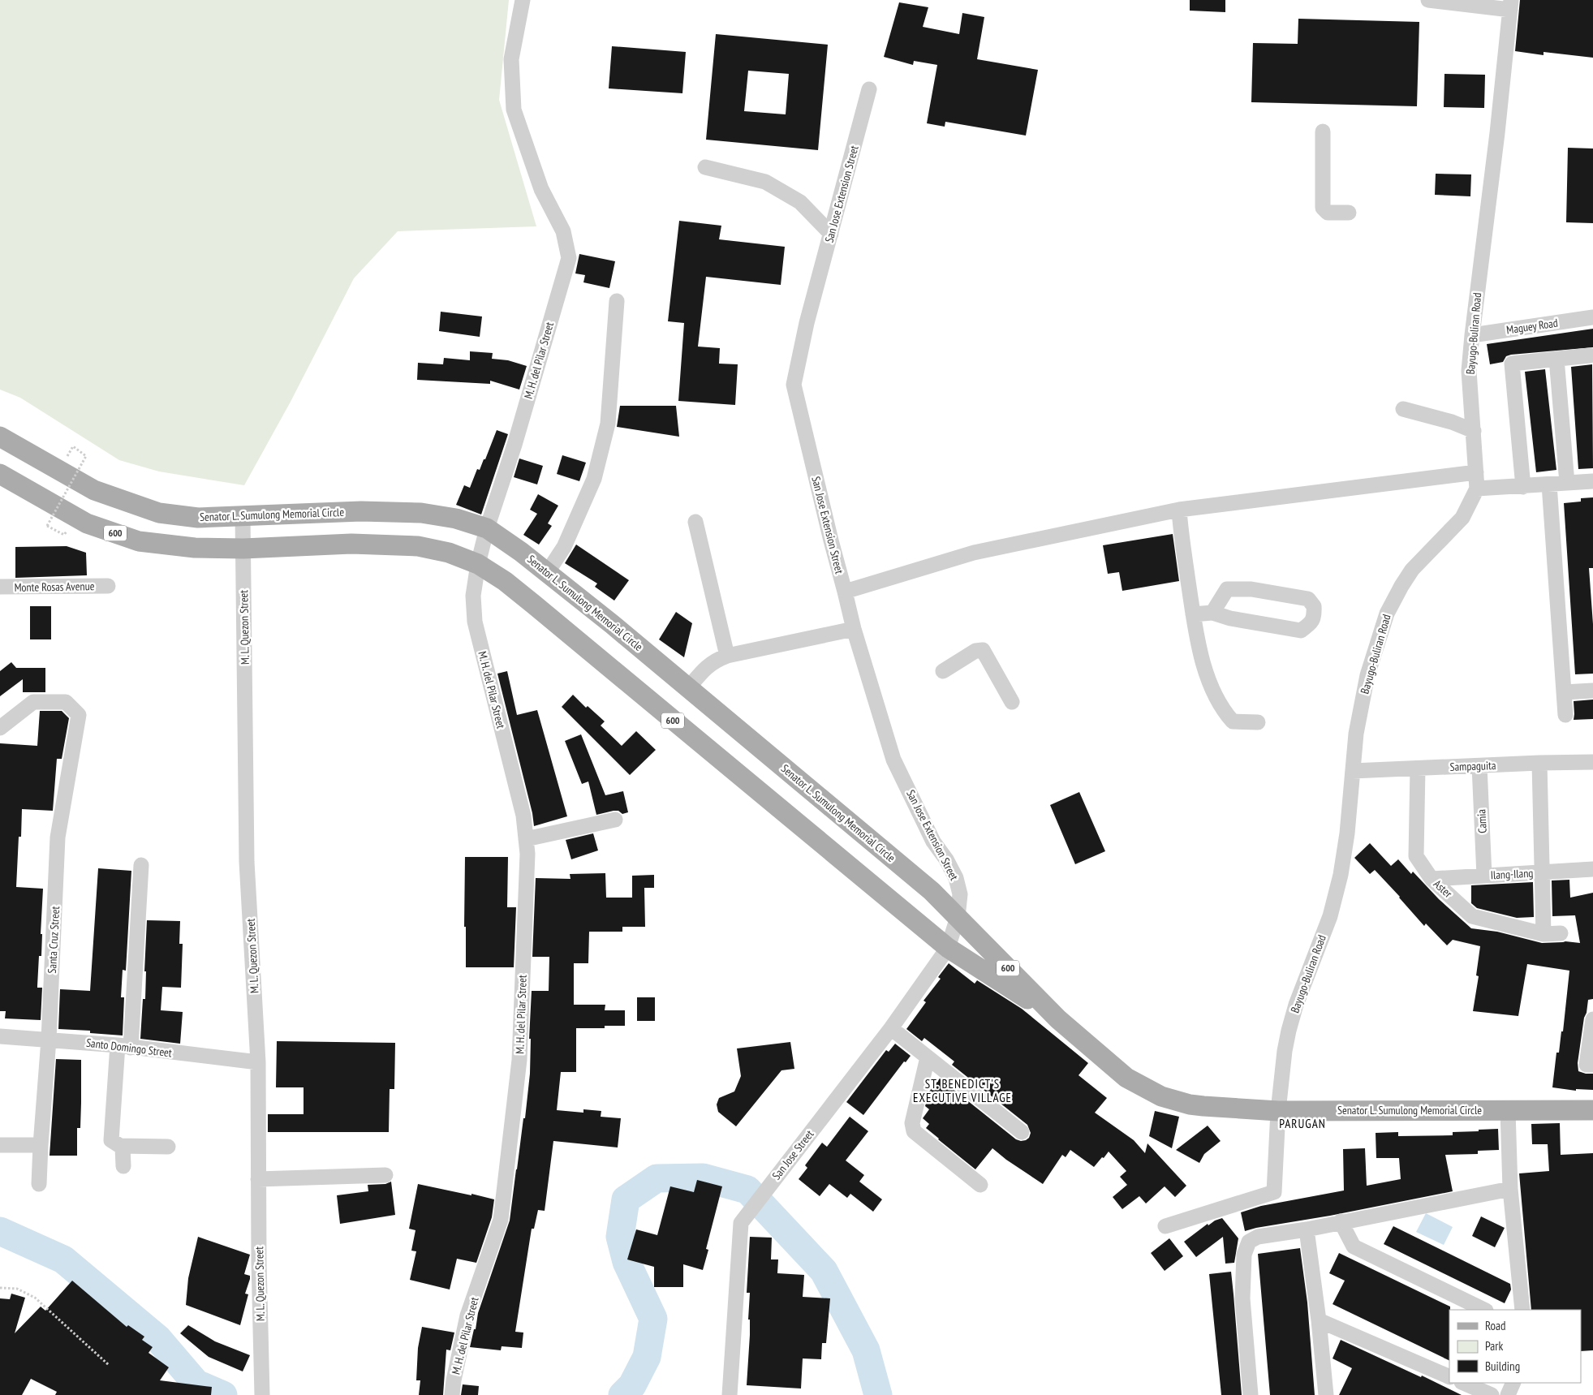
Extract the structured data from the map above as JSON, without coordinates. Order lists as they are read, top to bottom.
{
  "streets": {
    "main road": ["Senator L. Sumulong Memorial Circle", "600"],
    "street": [
      "San Jose Extension Street",
      "Maguey Road",
      "Bayugo-Buliran Road",
      "M. H. del Pilar Street",
      "Monte Rosas Avenue",
      "M. L. Quezon Street",
      "Sampaguita",
      "Camia",
      "Ilang-Ilang",
      "Aster",
      "Santa Cruz Street",
      "Santo Domingo Street",
      "San Jose Street"
    ]
  },
  "crossings": [
    ["San Jose Extension Street", "Senator L. Sumulong Memorial Circle"],
    ["San Jose Extension Street", "San Jose Street"],
    ["Maguey Road", "Bayugo-Buliran Road"],
    ["Bayugo-Buliran Road", "Senator L. Sumulong Memorial Circle"],
    ["Bayugo-Buliran Road", "Sampaguita"],
    ["M. H. del Pilar Street", "Senator L. Sumulong Memorial Circle"],
    ["Senator L. Sumulong Memorial Circle", "M. L. Quezon Street"],
    ["Senator L. Sumulong Memorial Circle", "San Jose Street"],
    ["M. L. Quezon Street", "Santo Domingo Street"],
    ["Sampaguita", "Camia"],
    ["Sampaguita", "Aster"],
    ["Camia", "Ilang-Ilang"],
    ["Ilang-Ilang", "Aster"],
    ["Santa Cruz Street", "Santo Domingo Street"]
  ],
  "districts": ["ST. BENEDICT'S EXECUTIVE VILLAGE", "PARUGAN"],
  "legend": ["Road", "Park", "Building"]
}
